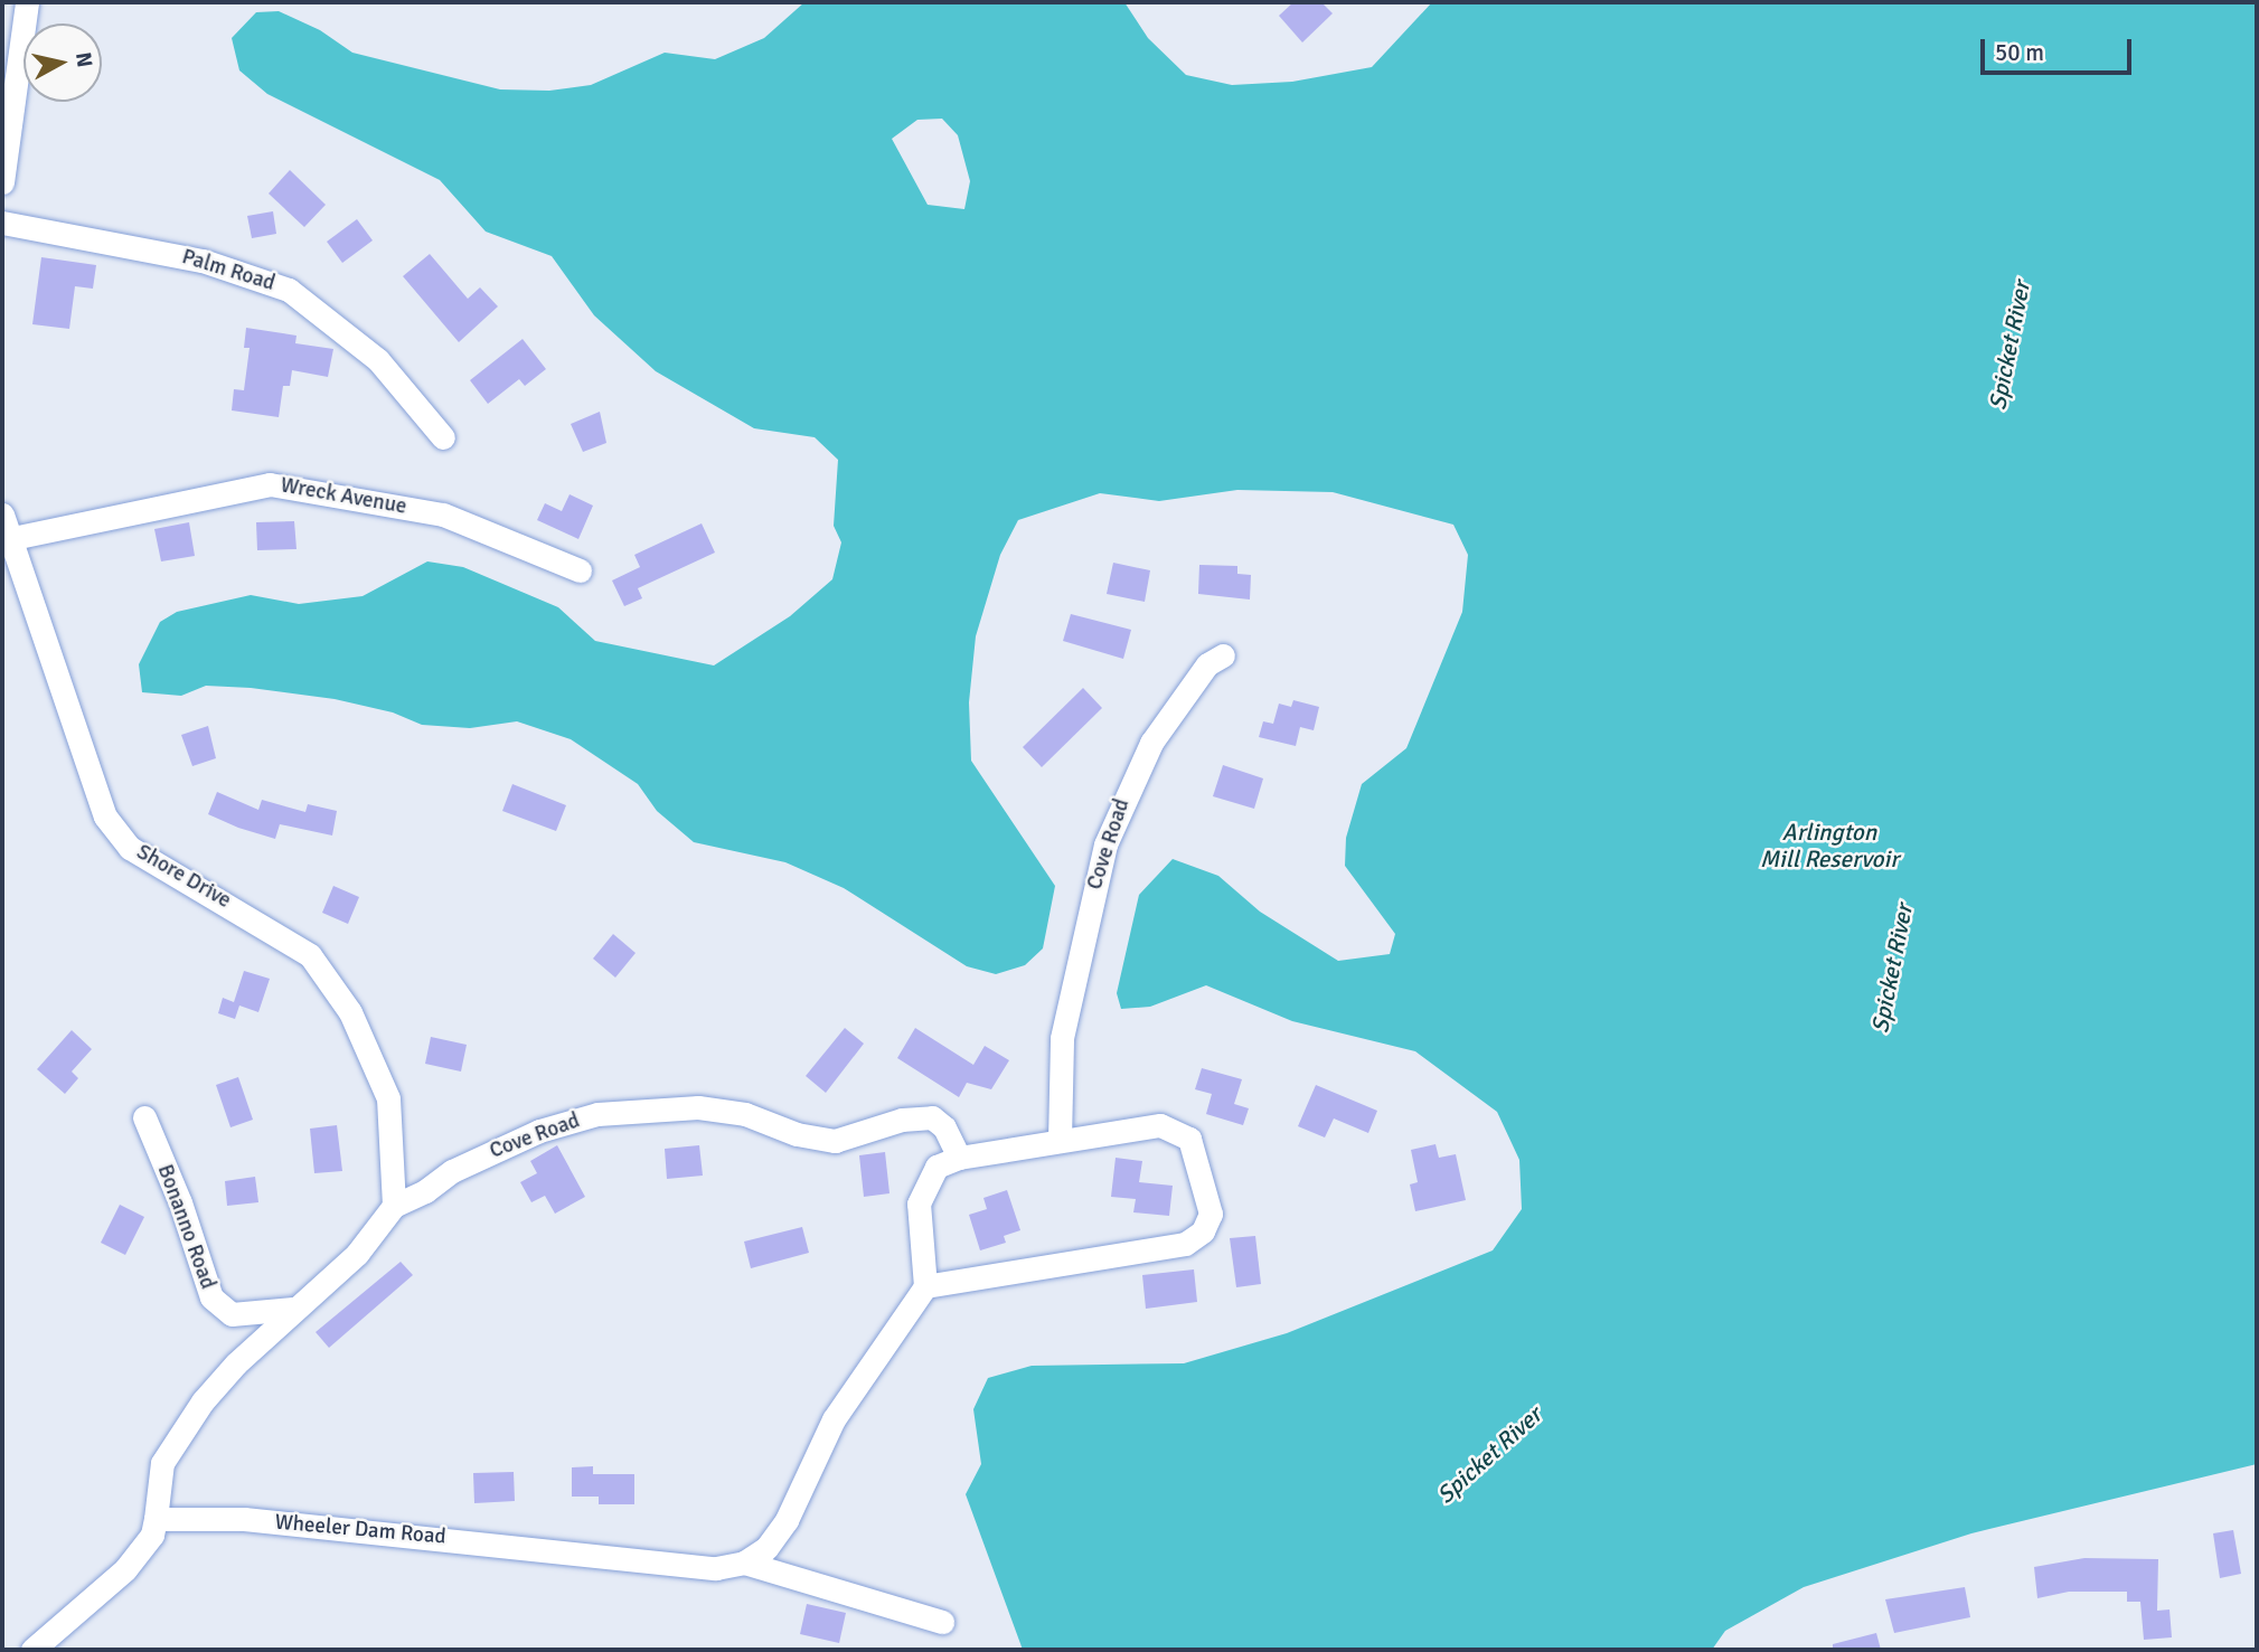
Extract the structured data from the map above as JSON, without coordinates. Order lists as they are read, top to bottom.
{
  "streets": {
    "street": [
      "Palm Road",
      "Wreck Avenue",
      "Cove Road",
      "Shore Drive",
      "Bonanno Road",
      "Wheeler Dam Road"
    ]
  },
  "crossings": [
    ["Wreck Avenue", "Shore Drive"],
    ["Cove Road", "Shore Drive"],
    ["Cove Road", "Bonanno Road"],
    ["Cove Road", "Wheeler Dam Road"]
  ],
  "water": ["Spicket River", "Arlington Mill Reservoir"],
  "scale_bar": "50 m",
  "north": "right"
}
